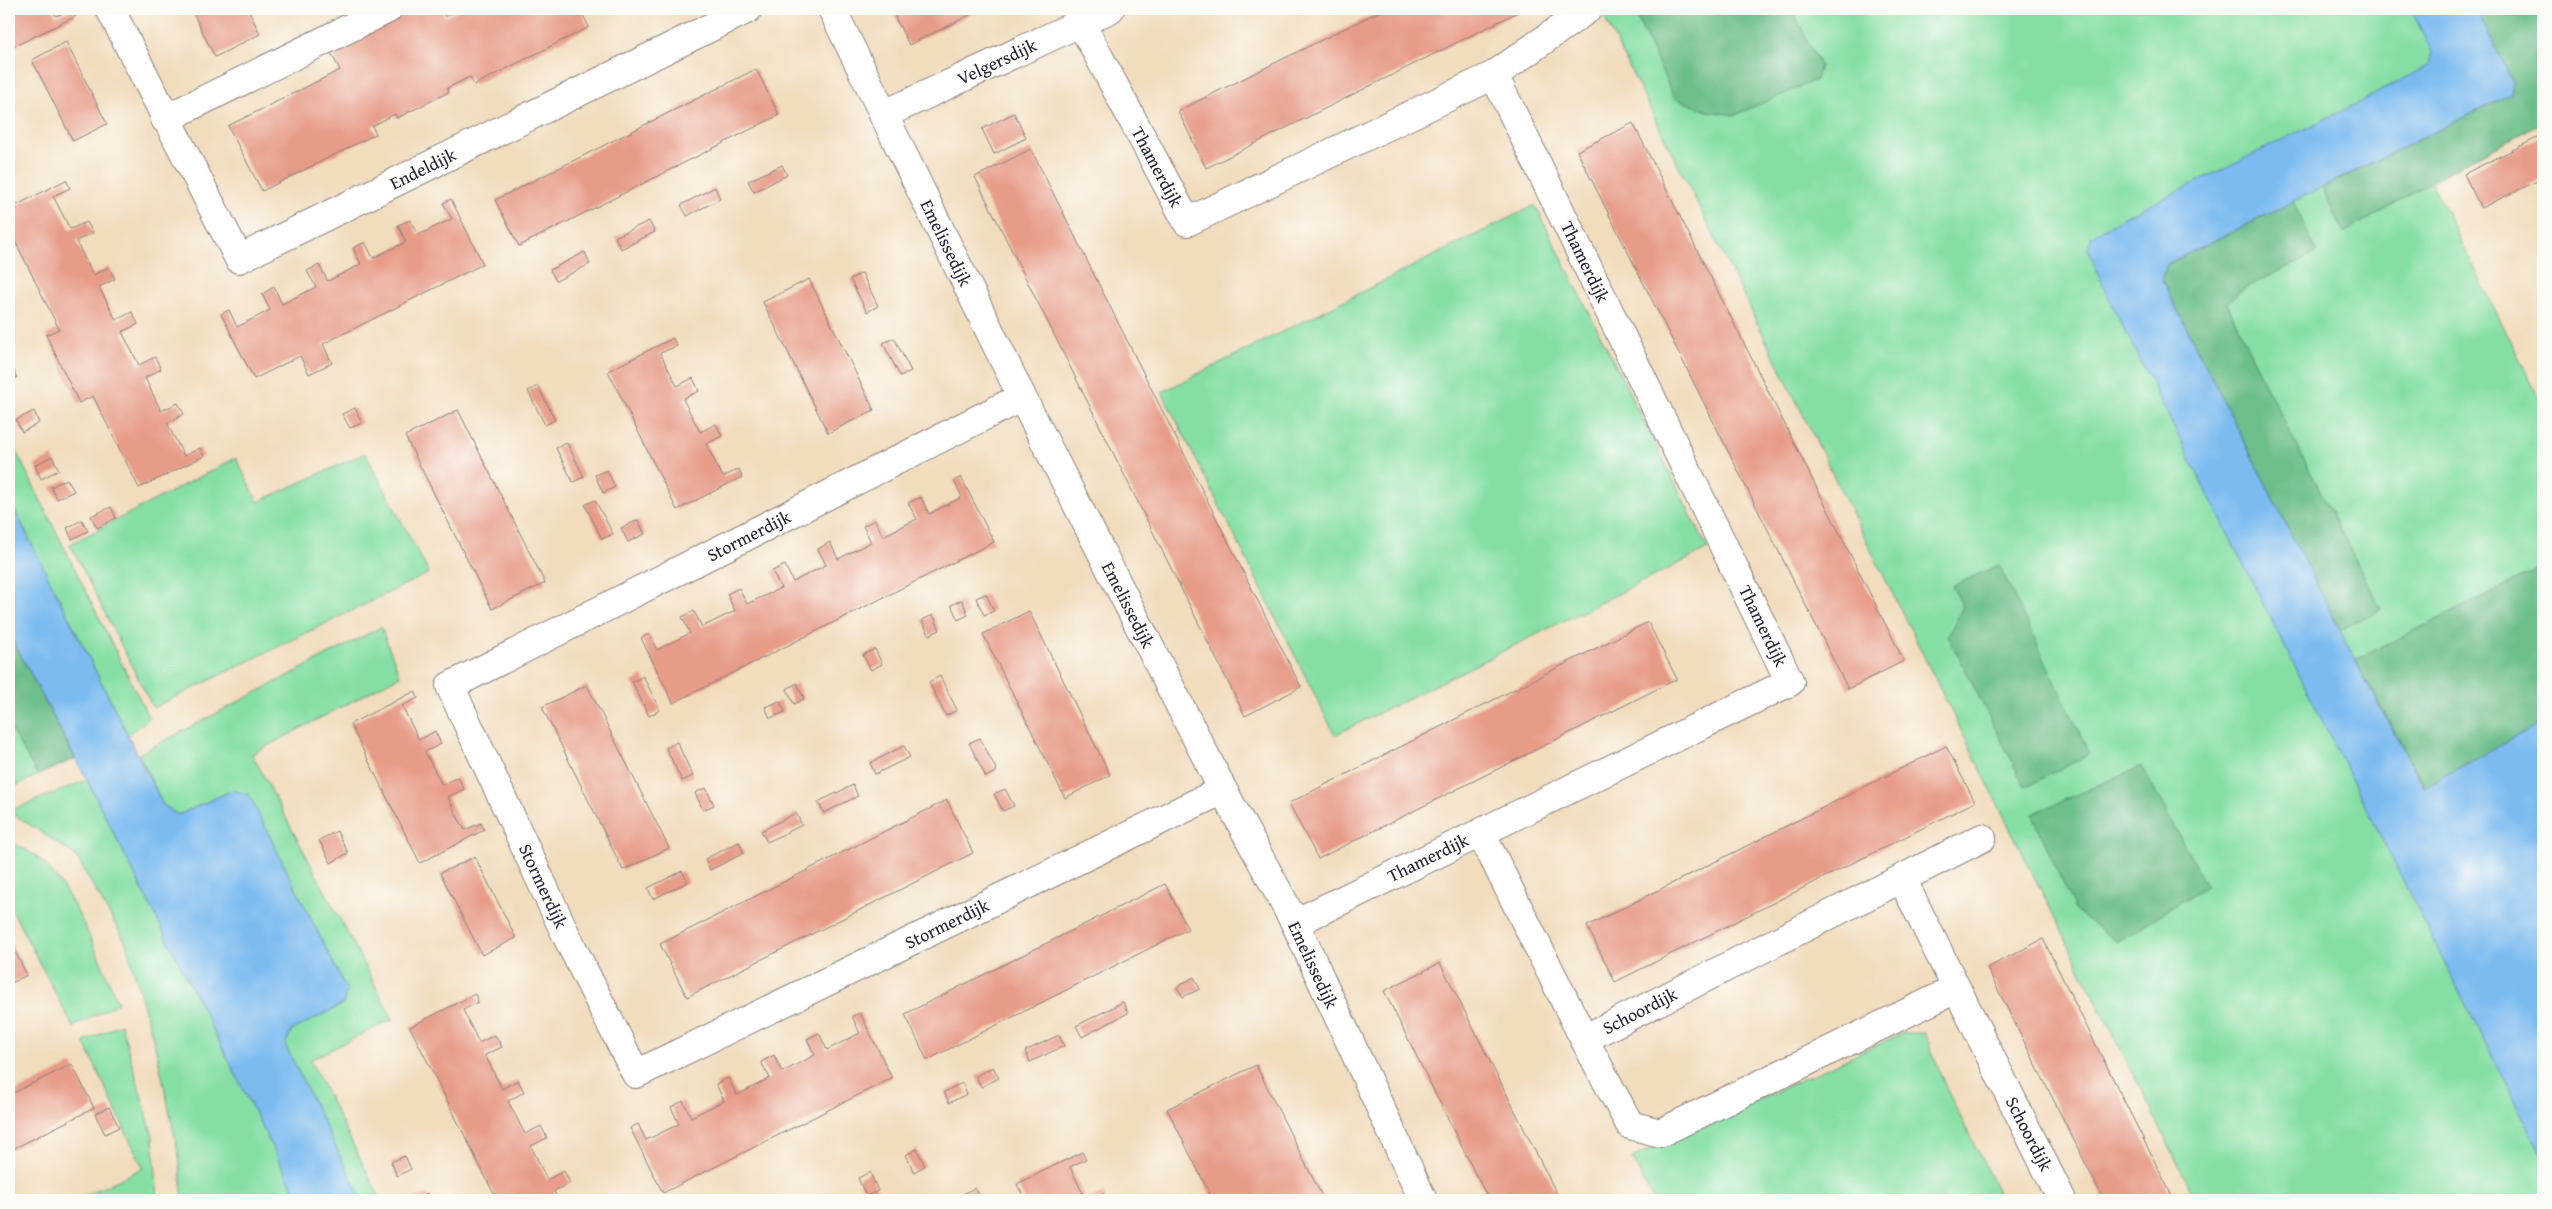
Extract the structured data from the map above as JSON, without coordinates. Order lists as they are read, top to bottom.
{
  "streets": {
    "street": [
      "Velgersdijk",
      "Thamerdijk",
      "Endeldijk",
      "Emelissedijk",
      "Stormerdijk",
      "Schoordijk"
    ]
  },
  "crossings": [
    ["Velgersdijk", "Thamerdijk"],
    ["Velgersdijk", "Emelissedijk"],
    ["Thamerdijk", "Emelissedijk"],
    ["Thamerdijk", "Schoordijk"],
    ["Emelissedijk", "Stormerdijk"]
  ]
}
